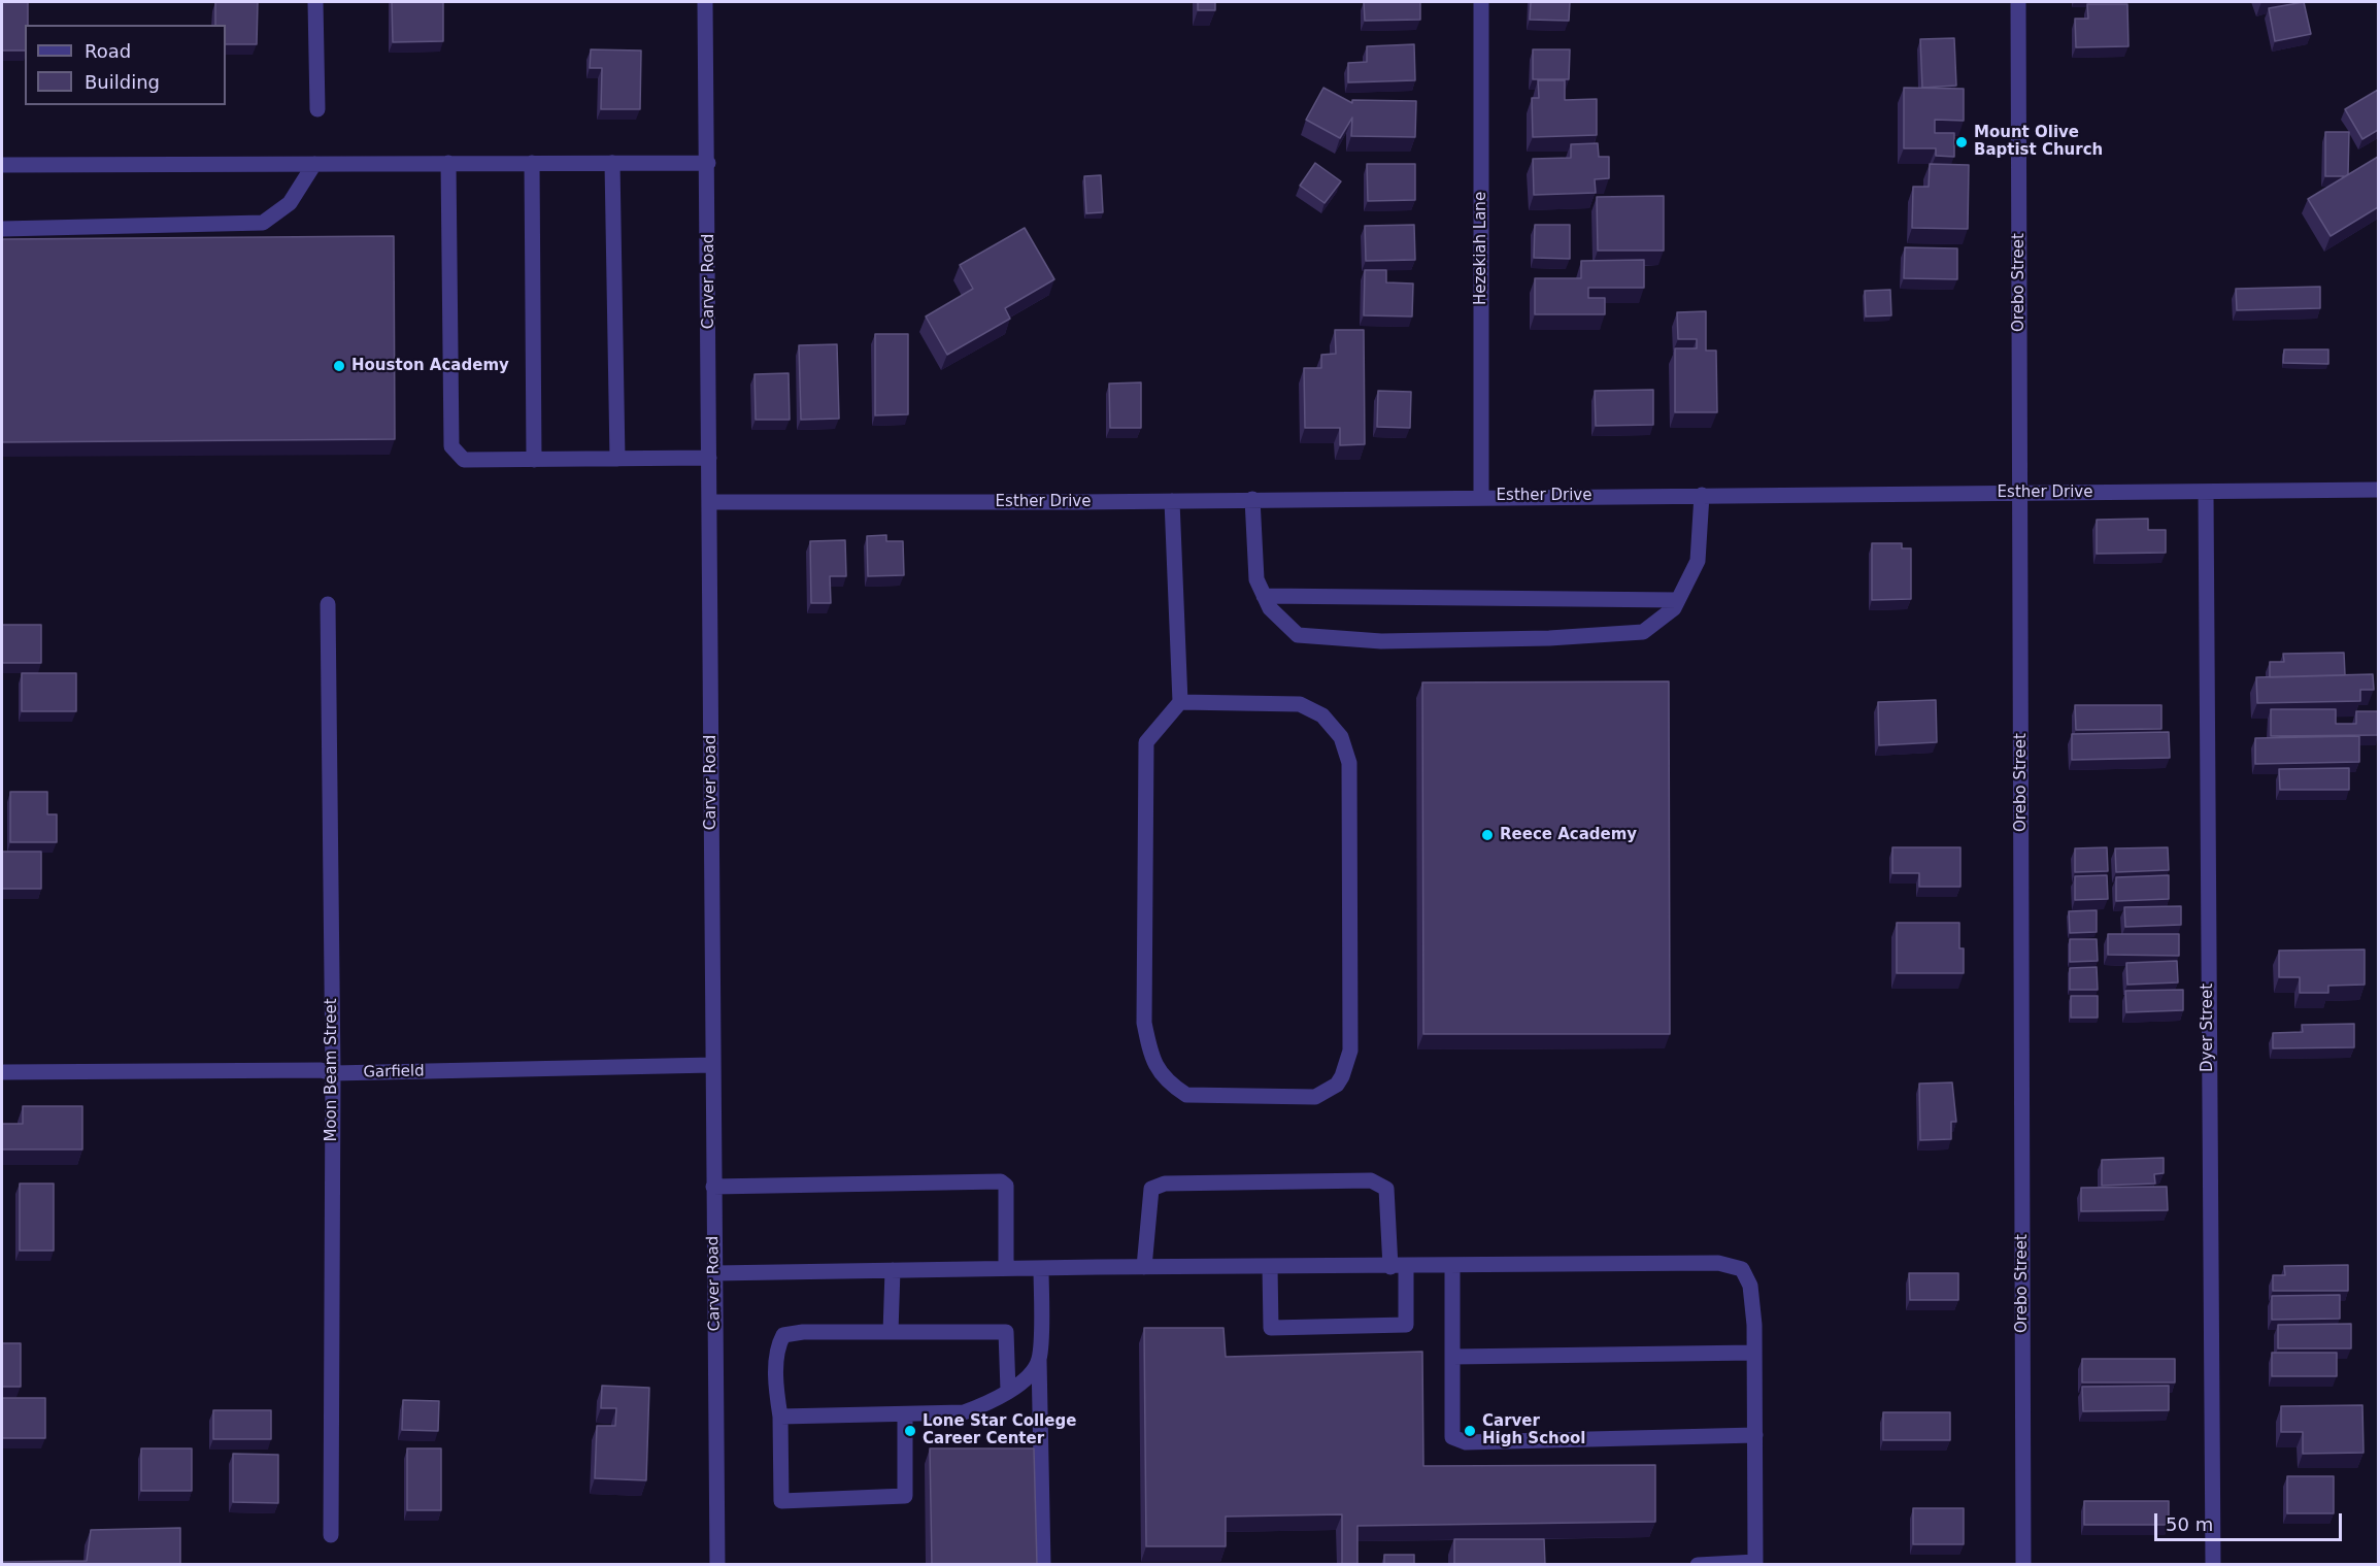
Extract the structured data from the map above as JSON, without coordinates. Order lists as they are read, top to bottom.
{
  "streets": {
    "street": [
      "Hezekiah Lane",
      "Carver Road",
      "Orebo Street",
      "Esther Drive",
      "Dyer Street",
      "Moon Beam Street",
      "Garfield"
    ]
  },
  "crossings": [
    ["Hezekiah Lane", "Esther Drive"],
    ["Carver Road", "Esther Drive"],
    ["Carver Road", "Garfield"],
    ["Orebo Street", "Esther Drive"],
    ["Esther Drive", "Dyer Street"],
    ["Moon Beam Street", "Garfield"]
  ],
  "places": [
    "Mount Olive Baptist Church",
    "Houston Academy",
    "Reece Academy",
    "Lone Star College Career Center",
    "Carver High School"
  ],
  "legend": ["Road", "Building"],
  "scale_bar": "50 m"
}
